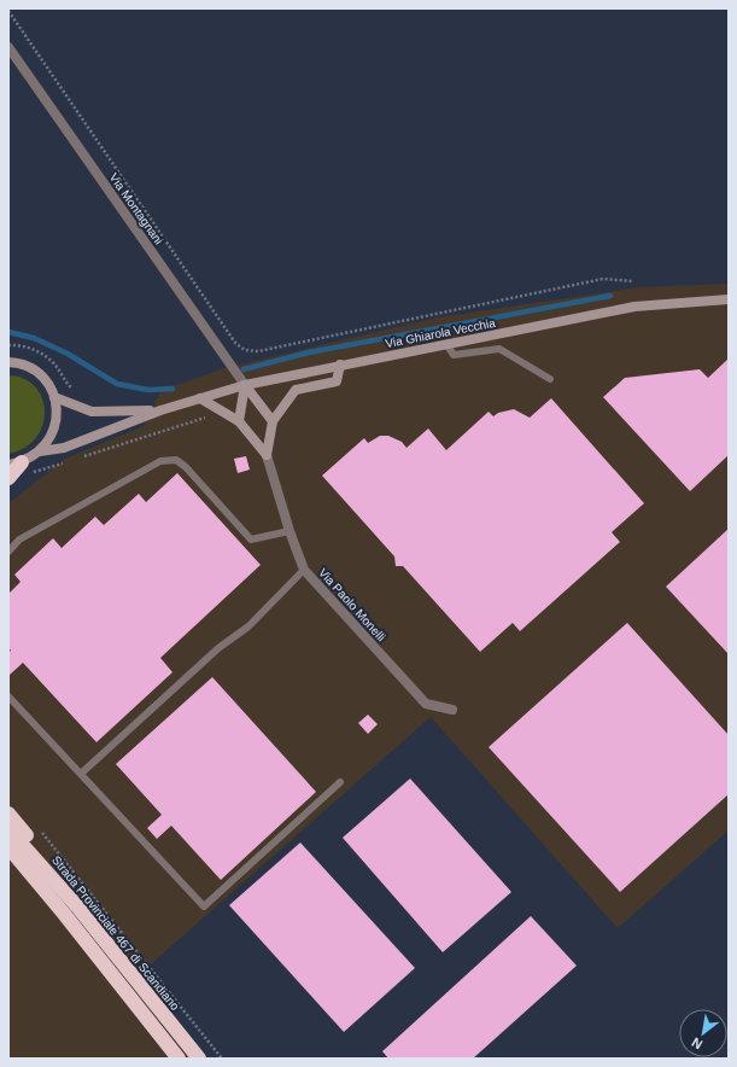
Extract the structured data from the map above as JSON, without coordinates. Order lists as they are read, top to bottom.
{
  "streets": {
    "highway": ["Strada Provinciale 467 di Scandiano"],
    "street": ["Via Montagnani", "Via Ghiarola Vecchia", "Via Paolo Monelli"]
  },
  "crossings": [
    ["Via Montagnani", "Via Ghiarola Vecchia"]
  ],
  "north": "bottom left"
}
